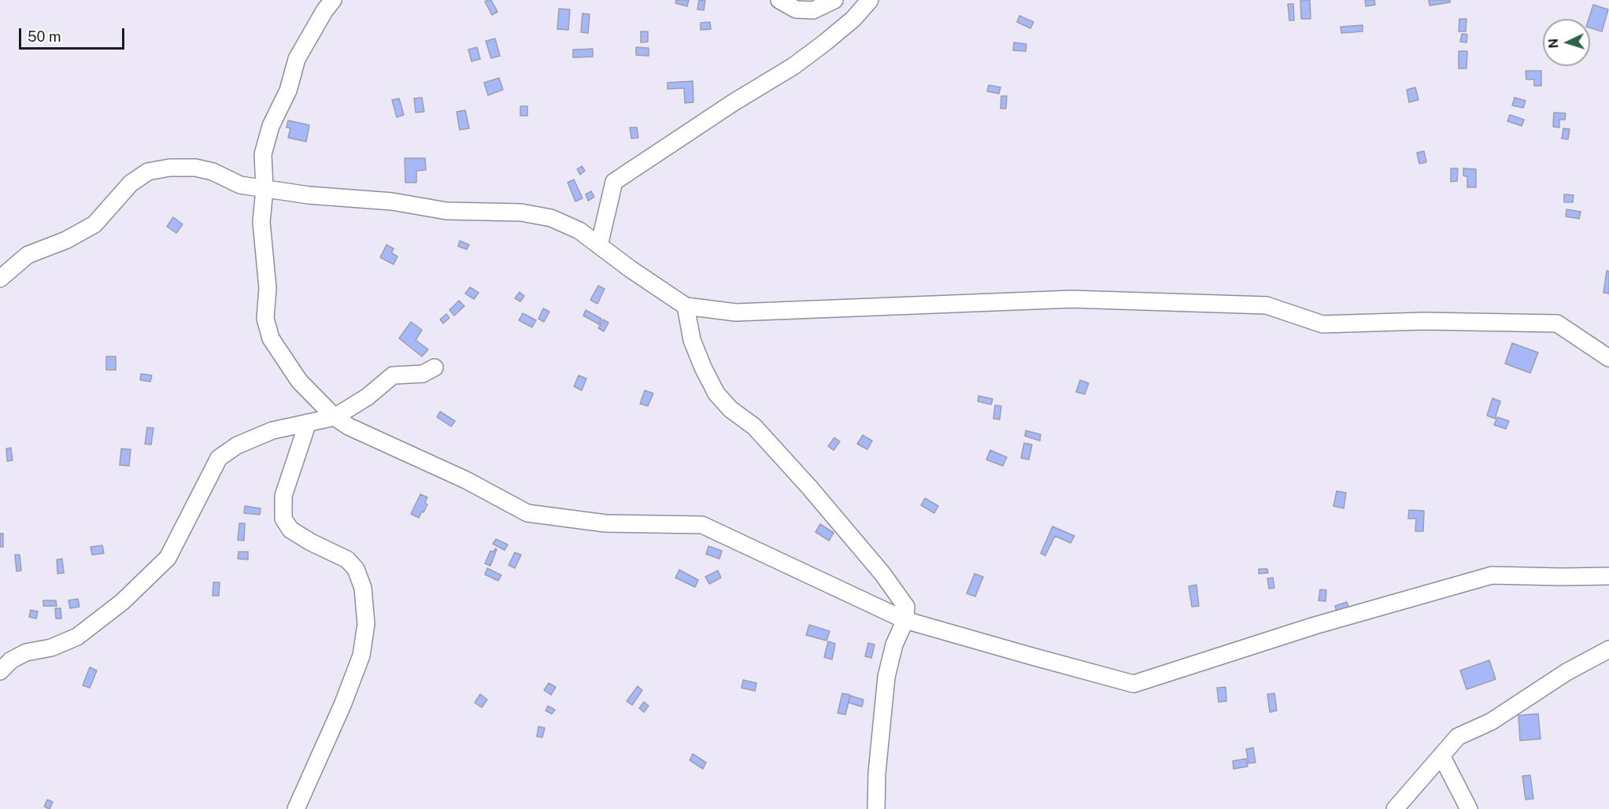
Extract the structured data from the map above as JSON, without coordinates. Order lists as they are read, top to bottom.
{
  "scale_bar": "50 m",
  "north": "left"
}
